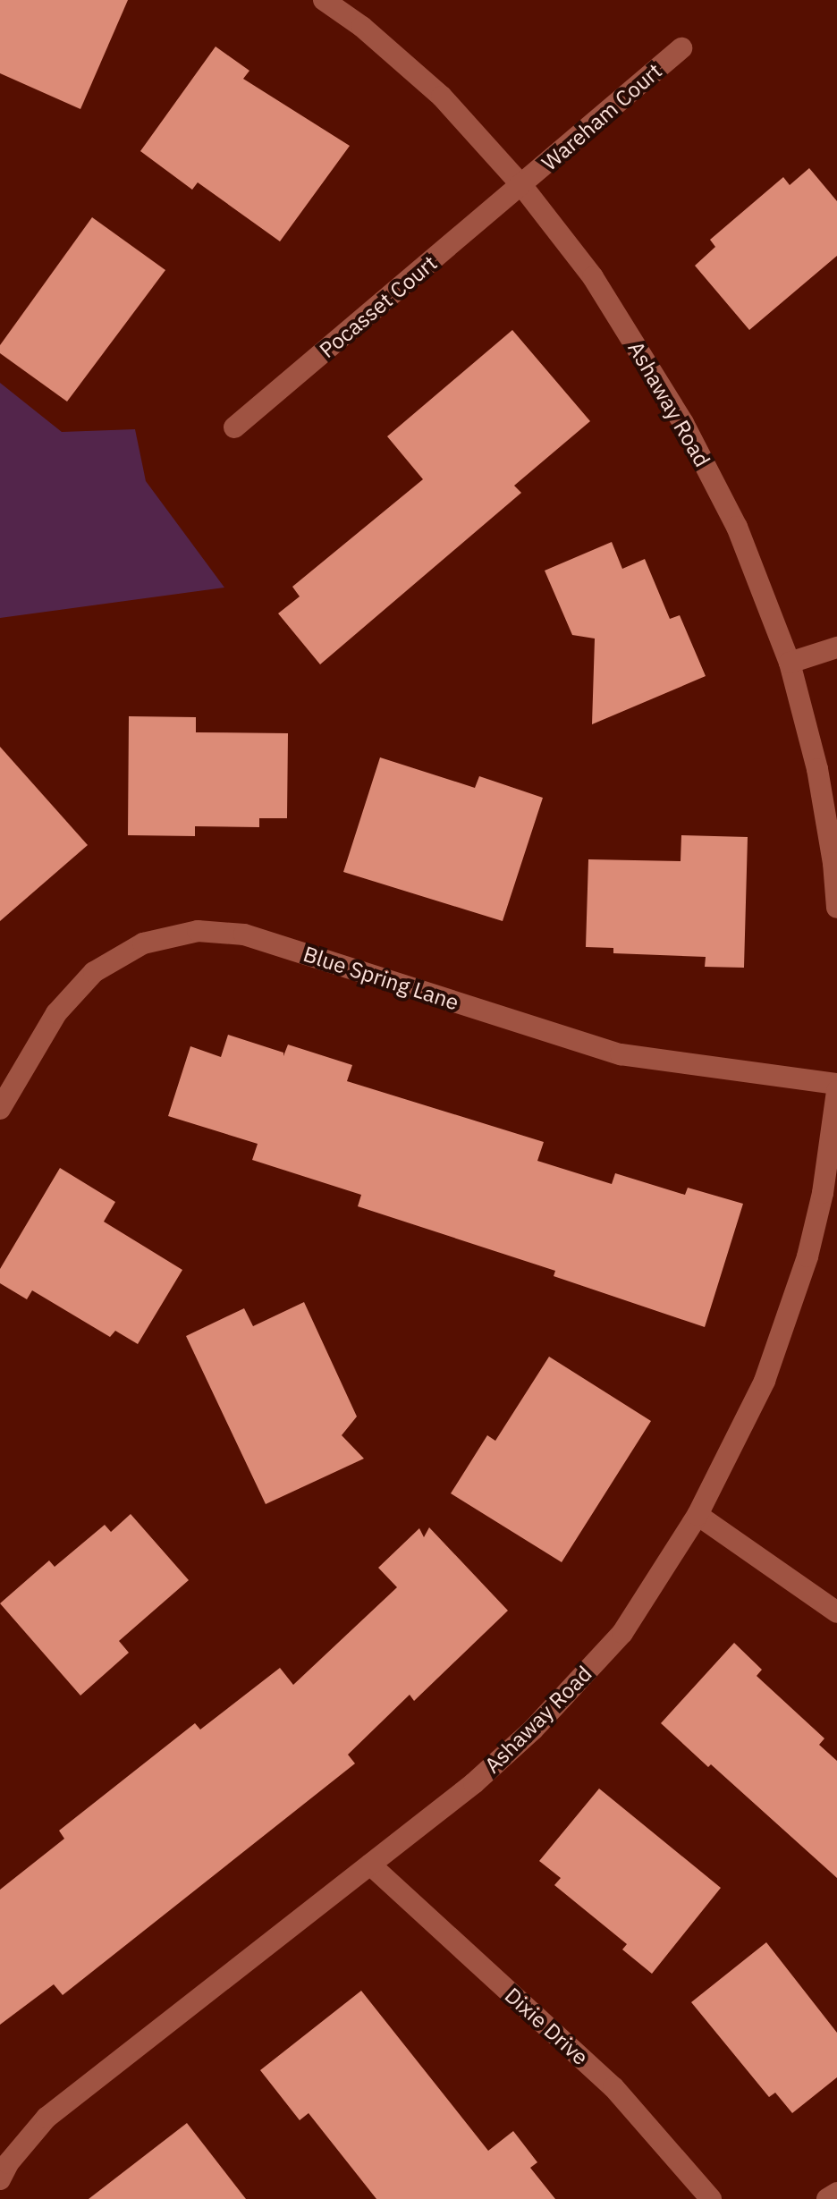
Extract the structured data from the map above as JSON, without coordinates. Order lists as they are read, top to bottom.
{
  "streets": {
    "street": [
      "Wareham Court",
      "Pocasset Court",
      "Ashaway Road",
      "Blue Spring Lane",
      "Dixie Drive"
    ]
  },
  "crossings": [
    ["Wareham Court", "Pocasset Court"],
    ["Wareham Court", "Ashaway Road"],
    ["Pocasset Court", "Ashaway Road"],
    ["Ashaway Road", "Dixie Drive"]
  ]
}
